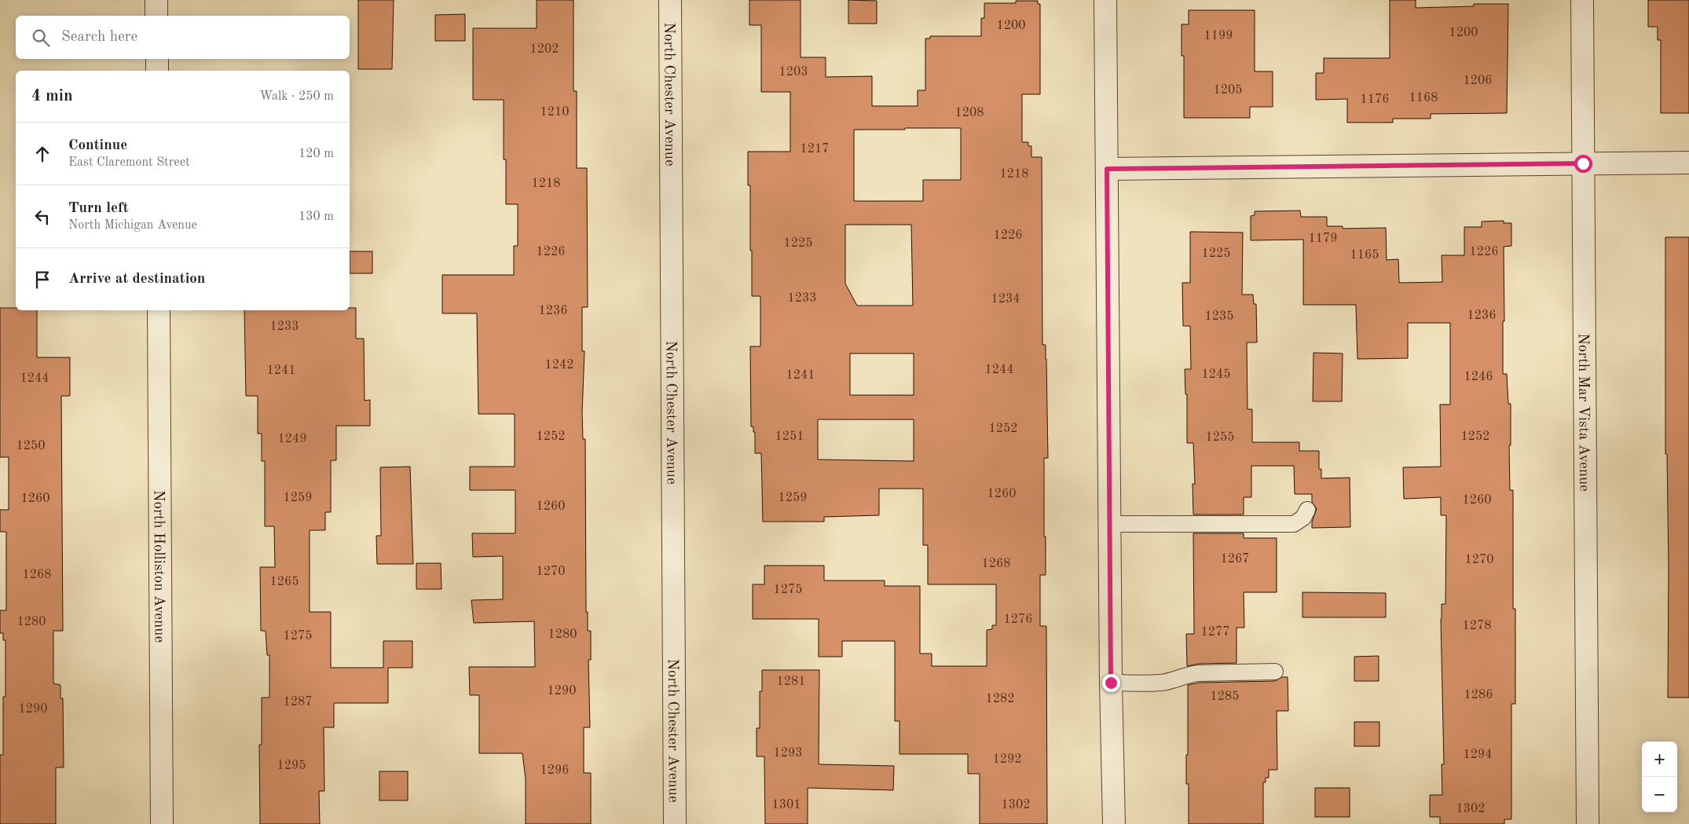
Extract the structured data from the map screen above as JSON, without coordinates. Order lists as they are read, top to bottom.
{
  "streets": {
    "street": ["North Chester Avenue", "North Mar Vista Avenue", "North Holliston Avenue"]
  },
  "house_numbers": [
    "1200",
    "1200",
    "1199",
    "1202",
    "1203",
    "1206",
    "1205",
    "1168",
    "1176",
    "1210",
    "1208",
    "1217",
    "1218",
    "1218",
    "1226",
    "1179",
    "1225",
    "1226",
    "1226",
    "1225",
    "1165",
    "1233",
    "1234",
    "1236",
    "1236",
    "1235",
    "1233",
    "1242",
    "1244",
    "1241",
    "1245",
    "1241",
    "1246",
    "1244",
    "1252",
    "1252",
    "1251",
    "1252",
    "1255",
    "1249",
    "1250",
    "1260",
    "1259",
    "1259",
    "1260",
    "1260",
    "1260",
    "1267",
    "1270",
    "1268",
    "1270",
    "1268",
    "1265",
    "1275",
    "1276",
    "1280",
    "1278",
    "1277",
    "1280",
    "1275",
    "1281",
    "1290",
    "1286",
    "1285",
    "1282",
    "1287",
    "1290",
    "1293",
    "1294",
    "1292",
    "1295",
    "1296",
    "1301",
    "1302",
    "1302"
  ],
  "page": {
    "search": "Search here",
    "heading": ["4 min", "Walk · 250 m"],
    "list": [
      ["Continue", "East Claremont Street", "120 m"],
      ["Turn left", "North Michigan Avenue", "130 m"],
      "Arrive at destination"
    ],
    "map_buttons": ["+", "−"]
  }
}
